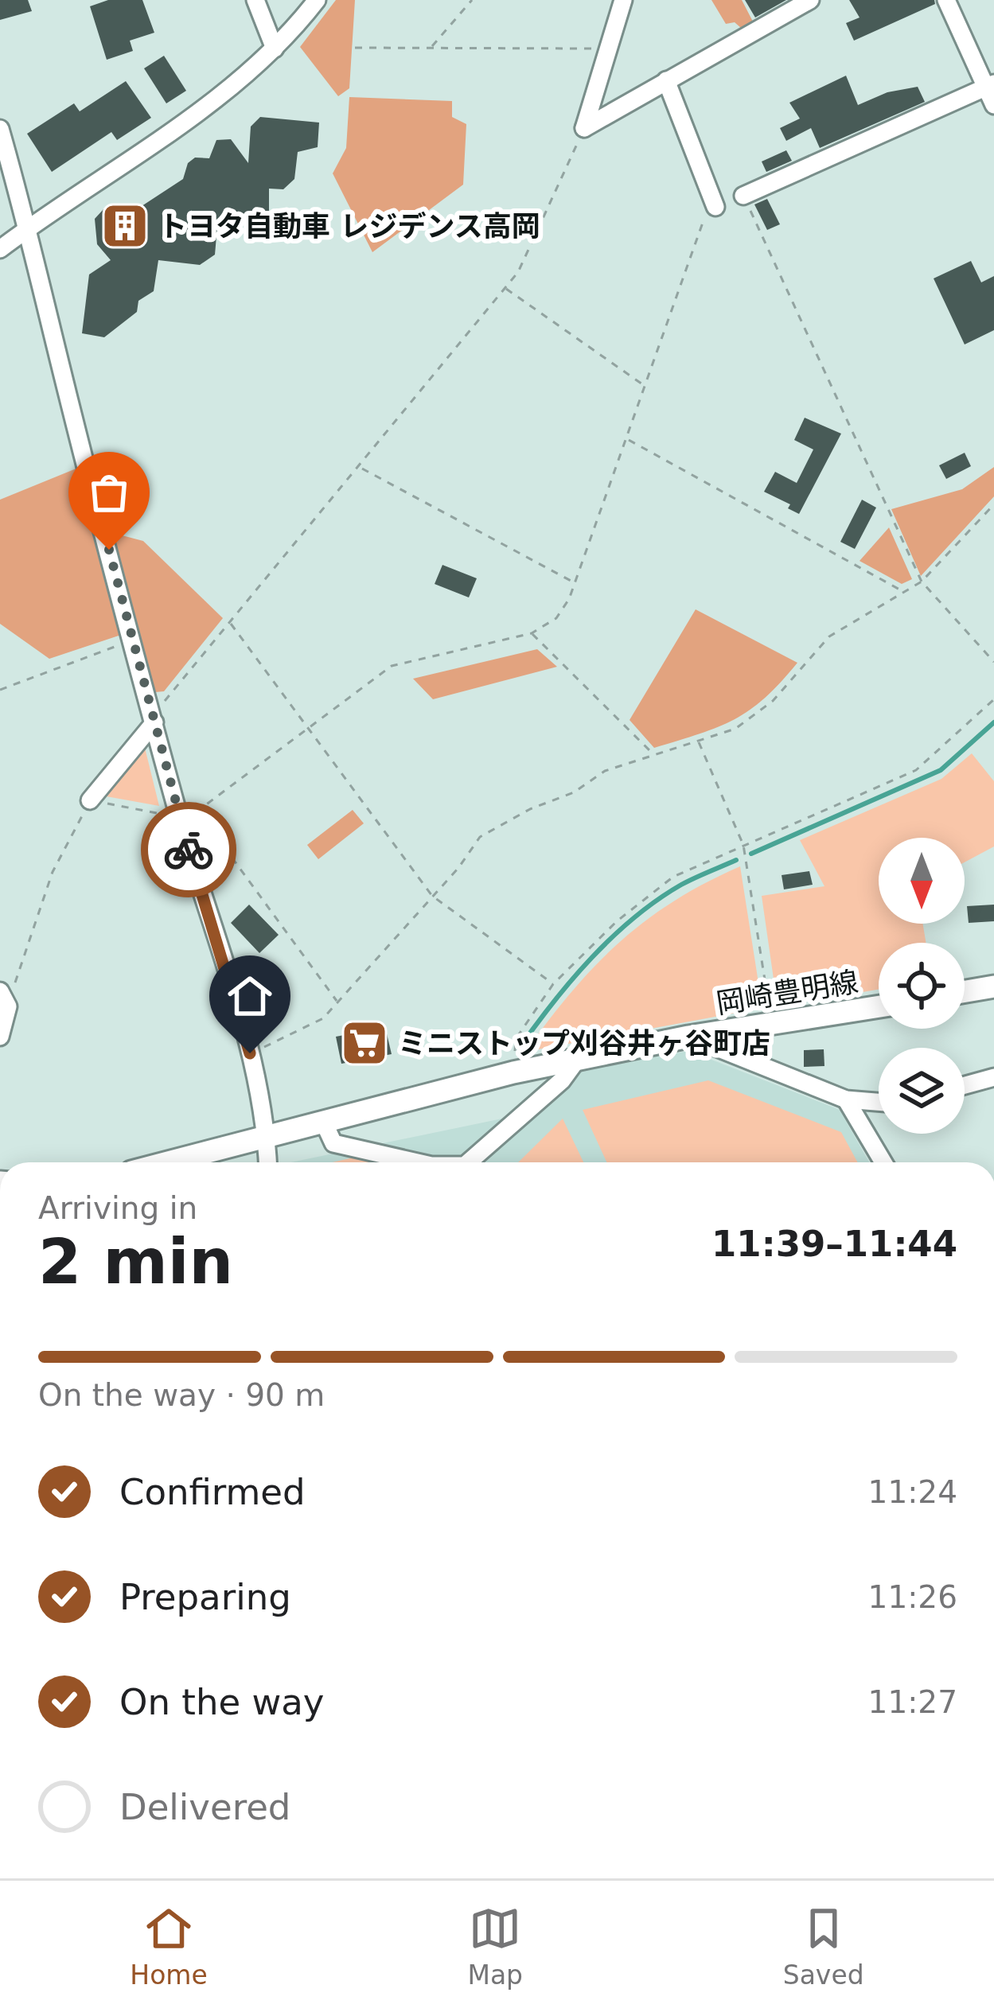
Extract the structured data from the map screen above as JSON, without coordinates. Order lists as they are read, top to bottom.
{
  "streets": {
    "main road": ["岡崎豊明線"]
  },
  "places": {
    "building": ["トヨタ自動車 レジデンス高岡"],
    "supermarket": ["ミニストップ刈谷井ヶ谷町店"]
  },
  "north": "bottom",
  "page": {
    "heading": ["2 min", "Arriving in", "11:39–11:44"],
    "bar": "On the way · 90 m",
    "list": [
      ["Confirmed", "11:24"],
      ["Preparing", "11:26"],
      ["On the way", "11:27"],
      "Delivered"
    ],
    "tabs": ["Home", "Map", "Saved"]
  }
}
